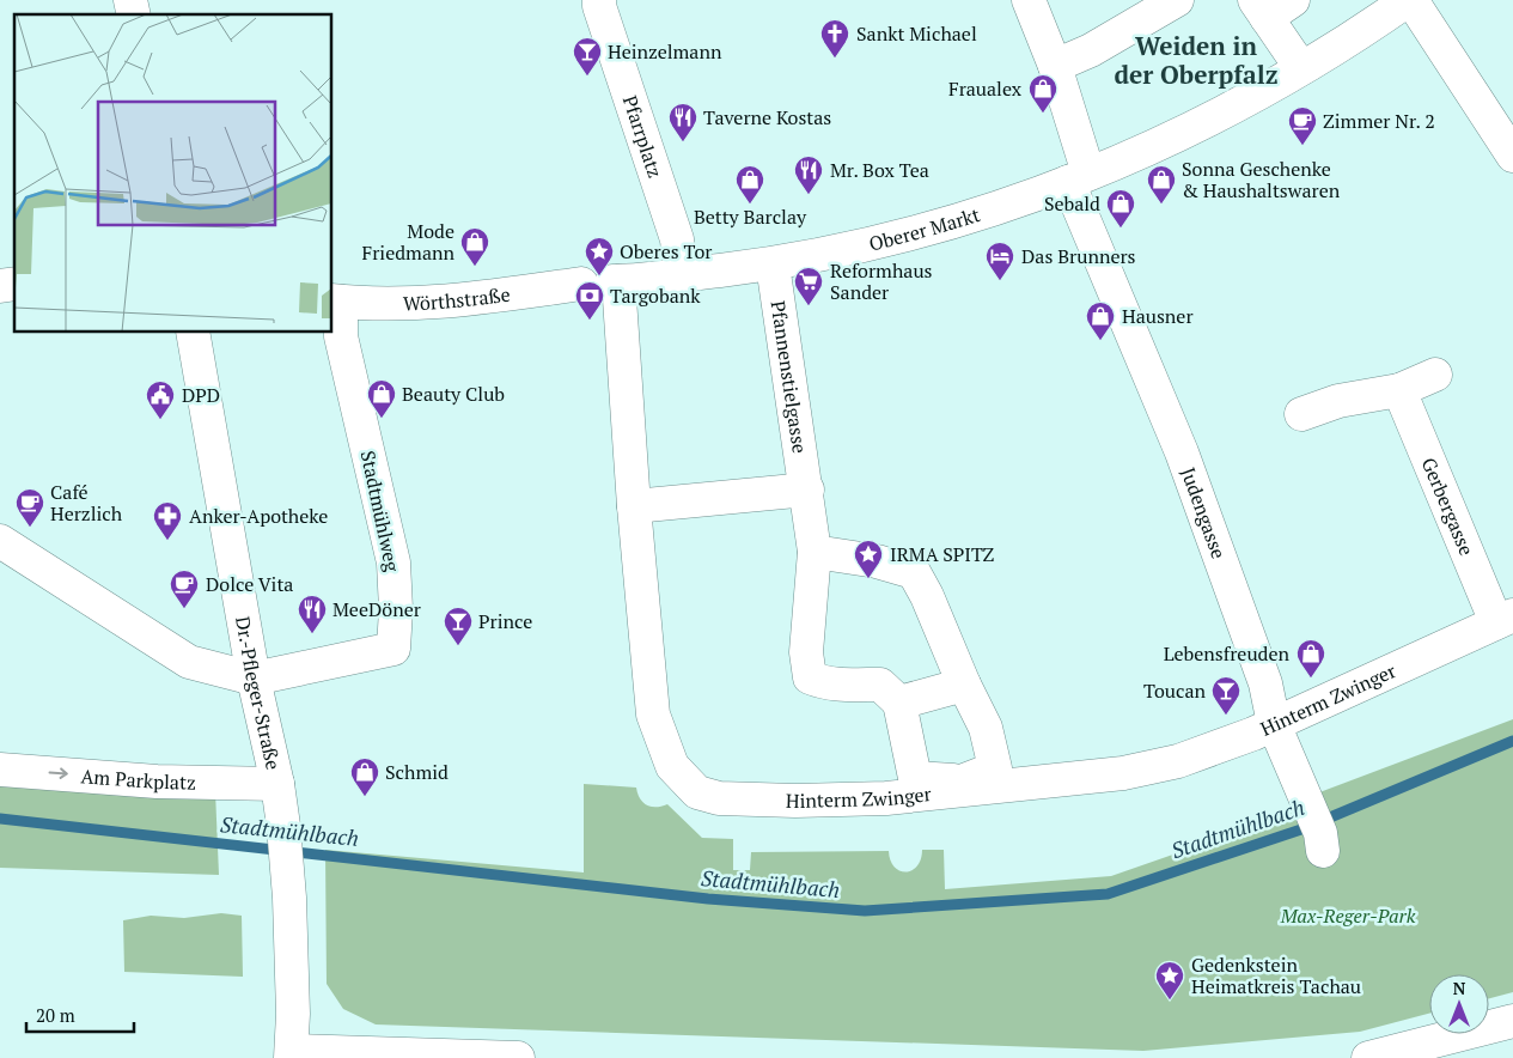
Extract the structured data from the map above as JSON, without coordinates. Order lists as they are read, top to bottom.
{
  "streets": {
    "street": [
      "Pfarrplatz",
      "Oberer Markt",
      "Wörthstraße",
      "Pfannenstielgasse",
      "Gerbergasse",
      "Stadtmühlweg",
      "Judengasse",
      "Dr.-Pfleger-Straße",
      "Hinterm Zwinger",
      "Am Parkplatz"
    ]
  },
  "crossings": [
    ["Pfarrplatz", "Oberer Markt"],
    ["Oberer Markt", "Wörthstraße"],
    ["Oberer Markt", "Pfannenstielgasse"],
    ["Oberer Markt", "Judengasse"],
    ["Oberer Markt", "Hinterm Zwinger"],
    ["Wörthstraße", "Stadtmühlweg"],
    ["Wörthstraße", "Hinterm Zwinger"],
    ["Gerbergasse", "Hinterm Zwinger"],
    ["Stadtmühlweg", "Dr.-Pfleger-Straße"],
    ["Judengasse", "Hinterm Zwinger"],
    ["Dr.-Pfleger-Straße", "Am Parkplatz"]
  ],
  "one_way": ["Am Parkplatz"],
  "districts": ["Weiden in der Oberpfalz"],
  "water": ["Stadtmühlbach"],
  "parks": ["Max-Reger-Park"],
  "places": {
    "church": ["Sankt Michael"],
    "bar": ["Heinzelmann", "Prince", "Toucan"],
    "shop": [
      "Fraualex",
      "Betty Barclay",
      "Sonna Geschenke & Haushaltswaren",
      "Sebald",
      "Mode Friedmann",
      "Hausner",
      "Beauty Club",
      "Lebensfreuden",
      "Schmid"
    ],
    "restaurant": ["Taverne Kostas", "Mr. Box Tea", "MeeDöner"],
    "cafe": ["Zimmer Nr. 2", "Café Herzlich", "Dolce Vita"],
    "place": ["Oberes Tor", "IRMA SPITZ", "Gedenkstein Heimatkreis Tachau"],
    "hotel": ["Das Brunners"],
    "supermarket": ["Reformhaus Sander"],
    "bank": ["Targobank"],
    "public building": ["DPD"],
    "pharmacy": ["Anker-Apotheke"]
  },
  "scale_bar": "20 m",
  "north": "top"
}
